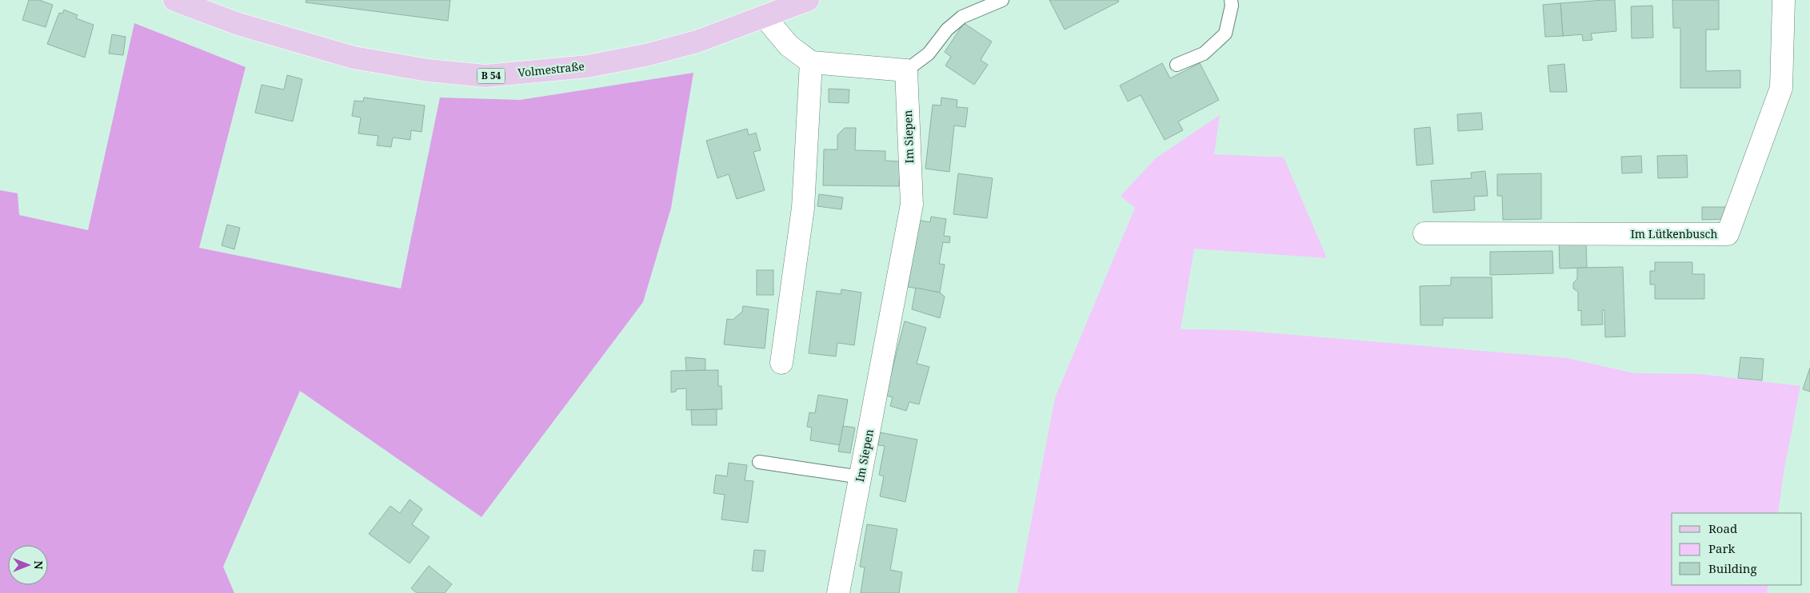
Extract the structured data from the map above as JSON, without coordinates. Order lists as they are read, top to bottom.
{
  "streets": {
    "main road": ["Volmestraße", "B 54"],
    "street": ["Im Siepen", "Im Lütkenbusch"]
  },
  "legend": ["Road", "Park", "Building"],
  "north": "right"
}
